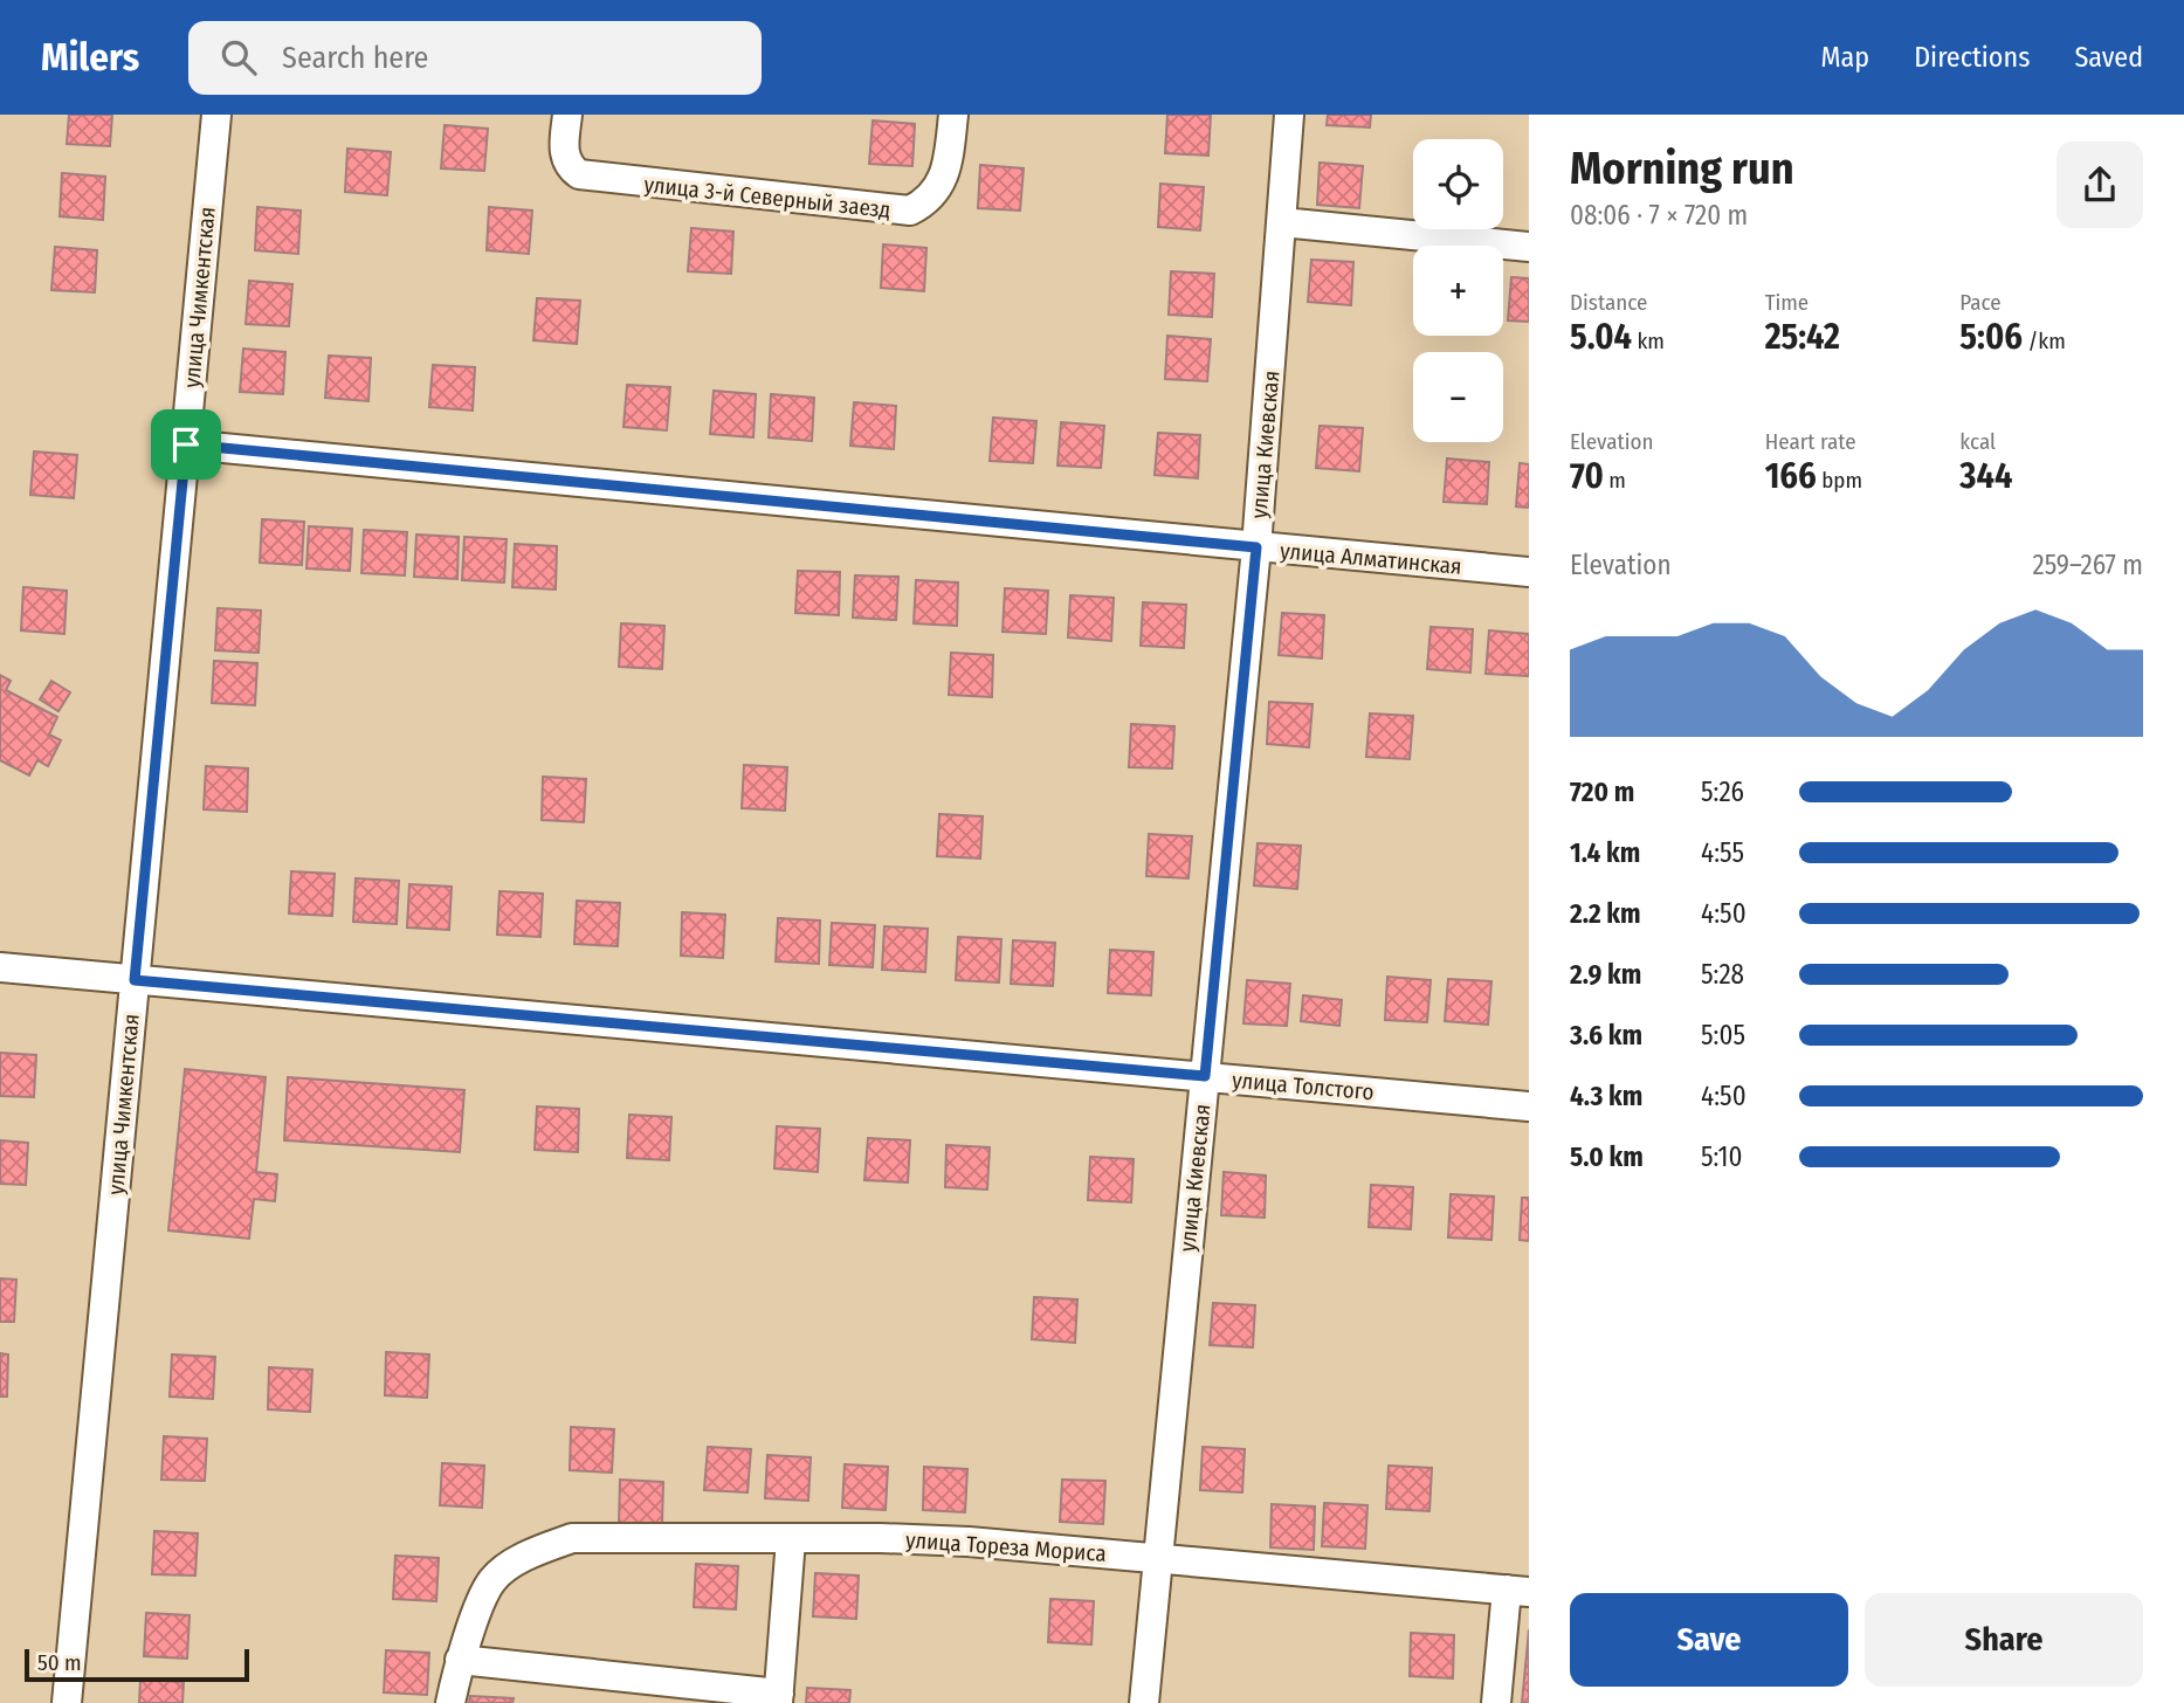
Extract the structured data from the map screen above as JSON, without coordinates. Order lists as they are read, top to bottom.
{
  "streets": {
    "street": [
      "улица 3-й Северный заезд",
      "улица Чимкентская",
      "улица Киевская",
      "улица Алматинская",
      "улица Толстого",
      "улица Тореза Мориса"
    ]
  },
  "crossings": [
    ["улица Чимкентская", "улица Алматинская"],
    ["улица Чимкентская", "улица Толстого"],
    ["улица Киевская", "улица Алматинская"],
    ["улица Киевская", "улица Толстого"],
    ["улица Киевская", "улица Тореза Мориса"]
  ],
  "scale_bar": "50 m",
  "page": {
    "header": "Milers",
    "search": "Search here",
    "nav": ["Map", "Directions", "Saved"],
    "heading": ["Morning run", "08:06 · 7 × 720 m"],
    "map_buttons": ["+", "−"],
    "stats": [
      ["Distance", "5.04 km"],
      ["Time", "25:42"],
      ["Pace", "5:06 /km"],
      ["Elevation", "70 m"],
      ["Heart rate", "166 bpm"],
      ["kcal", "344"]
    ],
    "chart": ["Elevation", "259–267 m"],
    "list": [
      {
        "name": "720 m",
        "note": "5:26"
      },
      {
        "name": "1.4 km",
        "note": "4:55"
      },
      {
        "name": "2.2 km",
        "note": "4:50"
      },
      {
        "name": "2.9 km",
        "note": "5:28"
      },
      {
        "name": "3.6 km",
        "note": "5:05"
      },
      {
        "name": "4.3 km",
        "note": "4:50"
      },
      {
        "name": "5.0 km",
        "note": "5:10"
      }
    ],
    "buttons": ["Save", "Share"],
    "scale": "50 m"
  }
}
